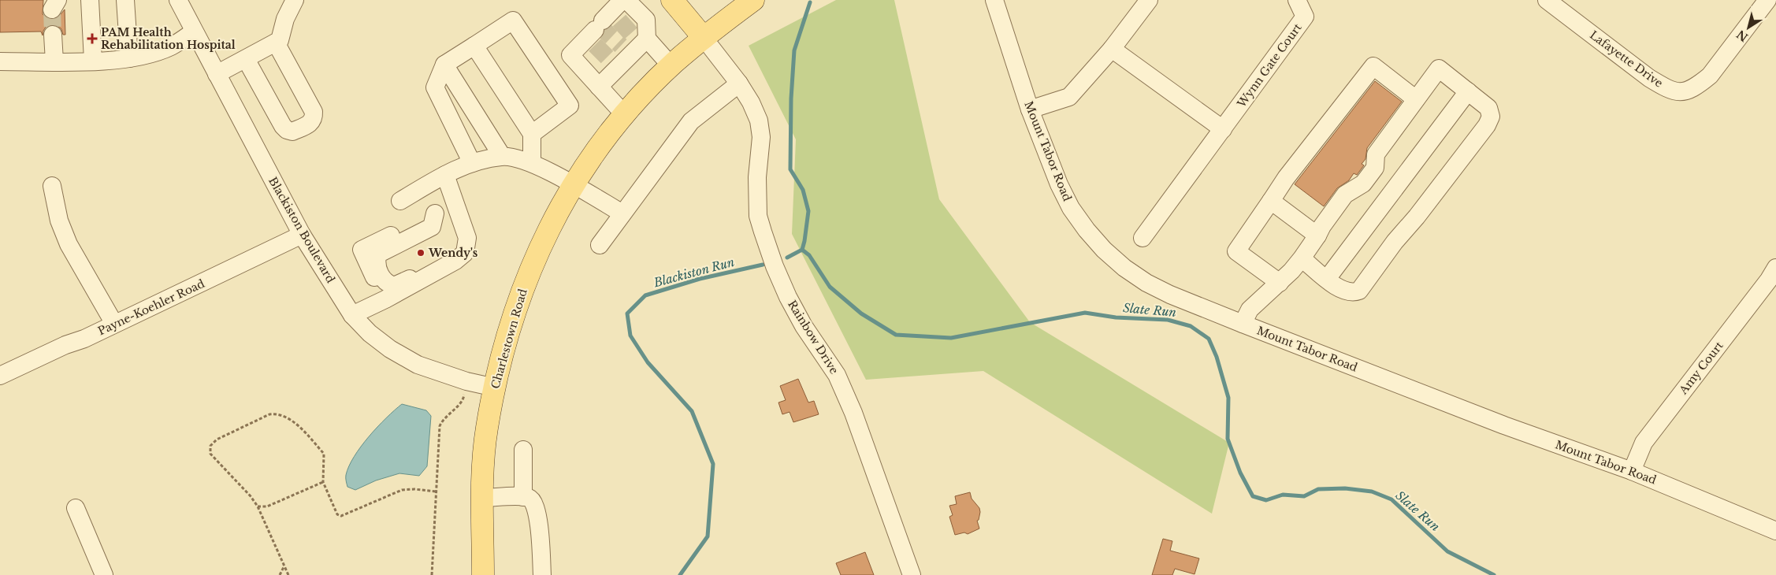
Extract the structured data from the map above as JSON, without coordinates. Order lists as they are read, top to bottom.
{
  "streets": {
    "main road": ["Charlestown Road"],
    "street": [
      "Lafayette Drive",
      "Wynn Gate Court",
      "Mount Tabor Road",
      "Blackiston Boulevard",
      "Payne-Koehler Road",
      "Rainbow Drive",
      "Amy Court"
    ]
  },
  "crossings": [
    ["Mount Tabor Road", "Amy Court"],
    ["Blackiston Boulevard", "Payne-Koehler Road"],
    ["Blackiston Boulevard", "Charlestown Road"],
    ["Rainbow Drive", "Charlestown Road"]
  ],
  "water": ["Blackiston Run", "Slate Run"],
  "places": {
    "health": ["PAM Health Rehabilitation Hospital"],
    "other": ["Wendy's"]
  },
  "north": "bottom left"
}
